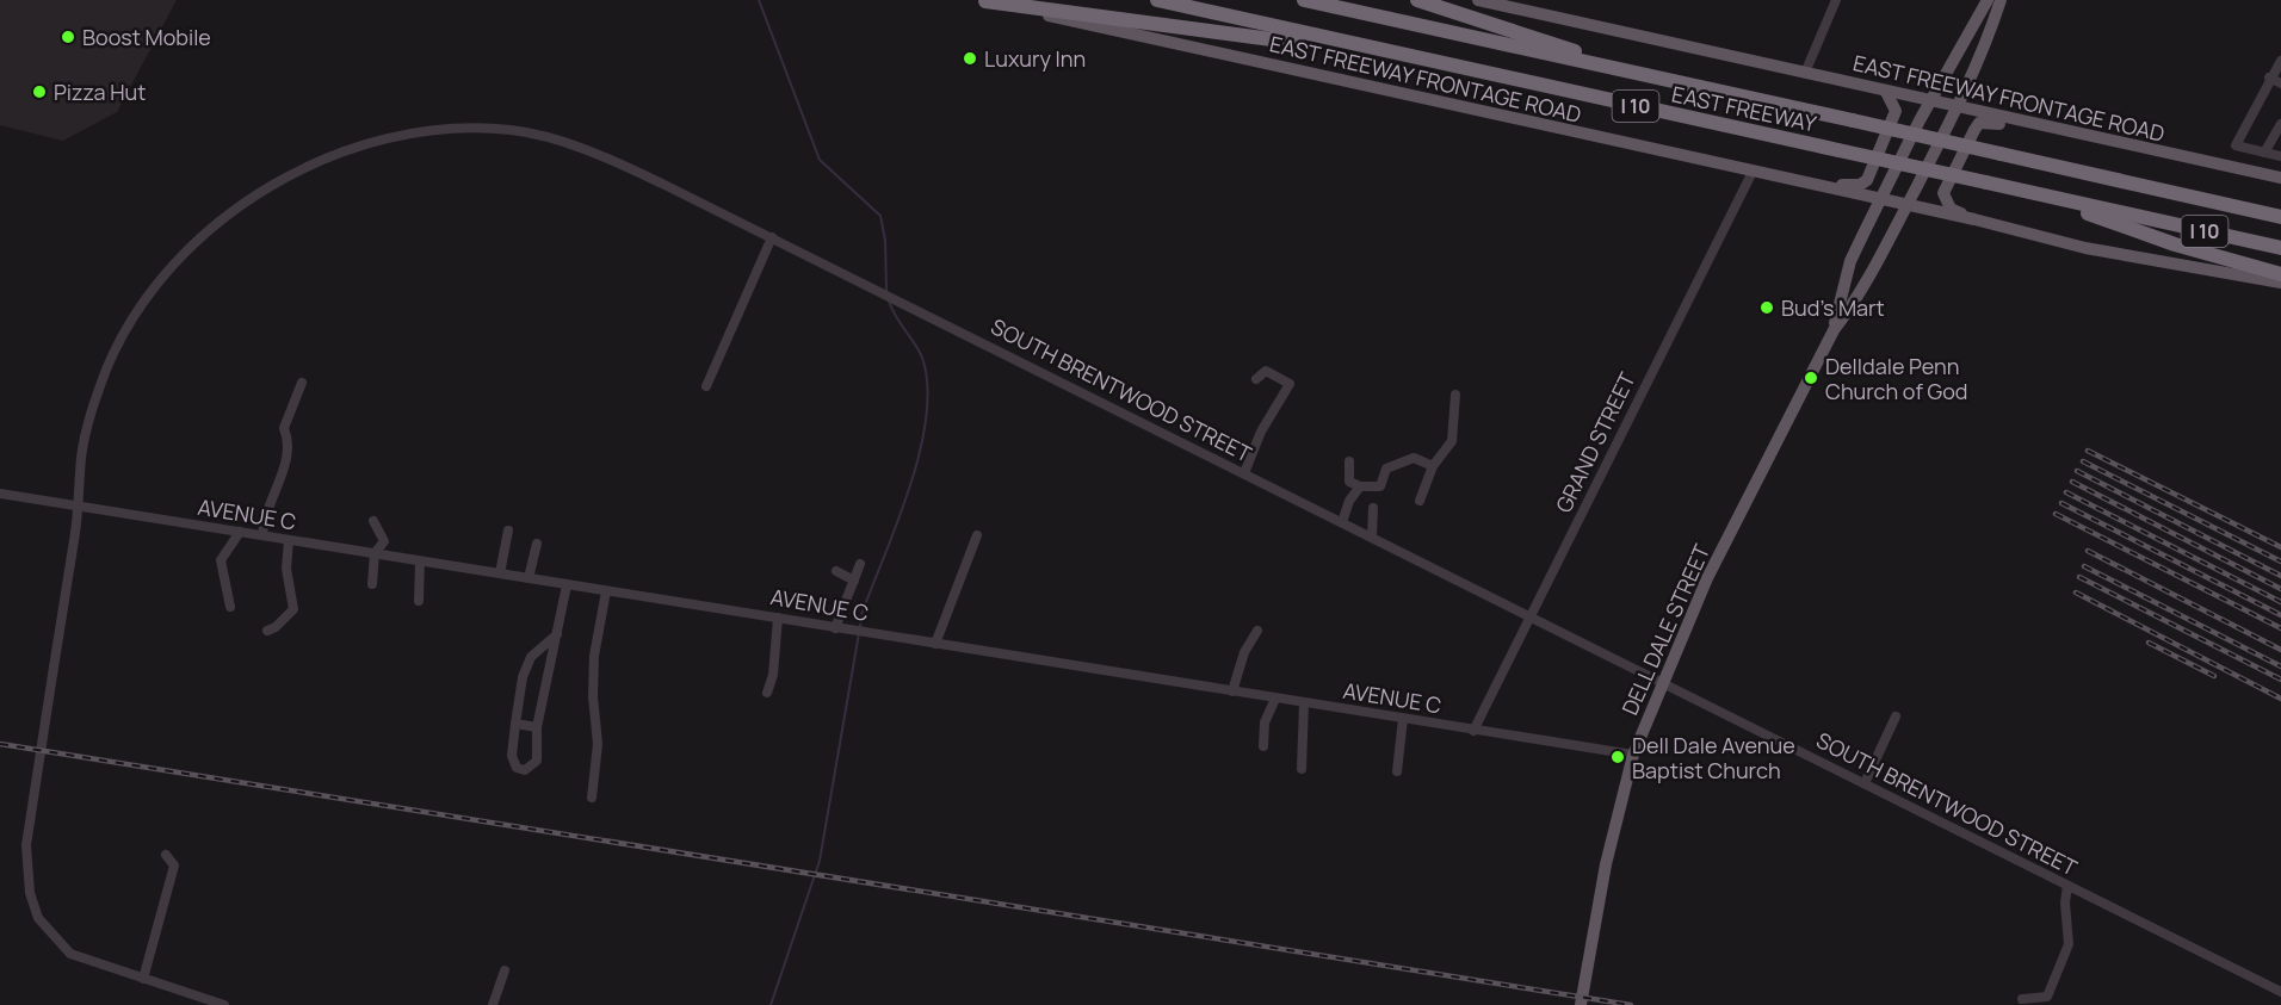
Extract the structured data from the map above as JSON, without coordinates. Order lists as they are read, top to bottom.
{
  "streets": {
    "highway": ["I 10", "EAST FREEWAY"],
    "main road": ["EAST FREEWAY FRONTAGE ROAD", "DELL DALE STREET"],
    "street": ["SOUTH BRENTWOOD STREET", "GRAND STREET", "AVENUE C"]
  },
  "crossings": [
    ["EAST FREEWAY FRONTAGE ROAD", "GRAND STREET"],
    ["EAST FREEWAY FRONTAGE ROAD", "DELL DALE STREET"],
    ["SOUTH BRENTWOOD STREET", "GRAND STREET"],
    ["SOUTH BRENTWOOD STREET", "AVENUE C"],
    ["SOUTH BRENTWOOD STREET", "DELL DALE STREET"],
    ["GRAND STREET", "AVENUE C"],
    ["AVENUE C", "DELL DALE STREET"]
  ],
  "places": [
    "Boost Mobile",
    "Luxury Inn",
    "Pizza Hut",
    "Bud's Mart",
    "Delldale Penn Church of God",
    "Dell Dale Avenue Baptist Church"
  ]
}
